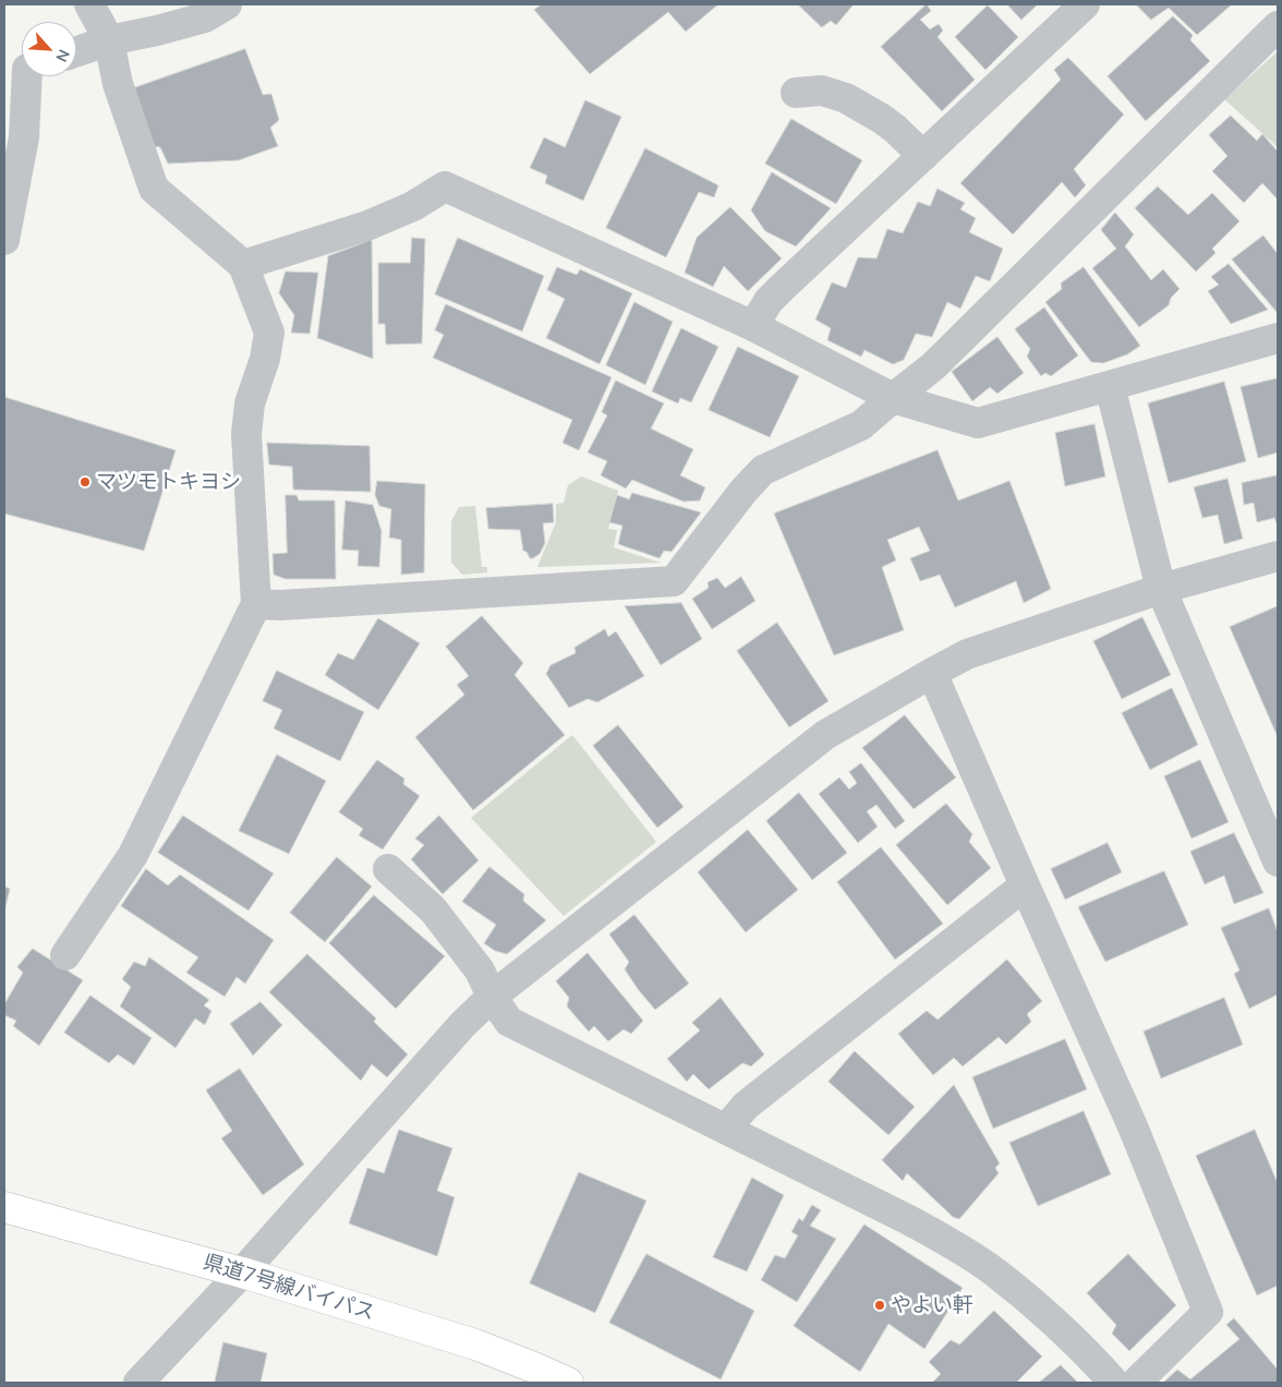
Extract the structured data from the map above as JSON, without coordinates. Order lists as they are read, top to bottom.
{
  "streets": {
    "main road": ["県道7号線バイパス"]
  },
  "places": ["マツモトキヨシ", "やよい軒"],
  "north": "bottom right"
}
